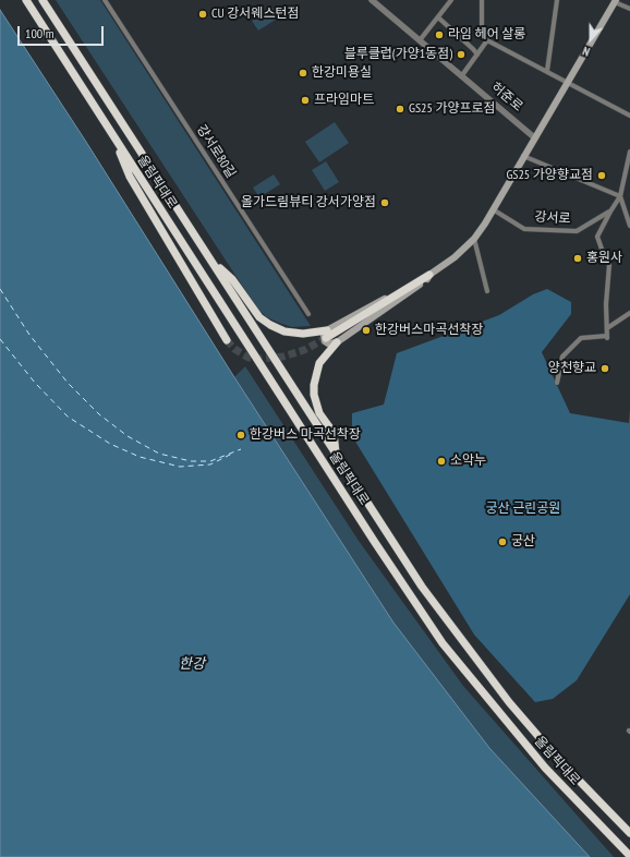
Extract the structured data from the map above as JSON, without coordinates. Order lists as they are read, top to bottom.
{
  "streets": {
    "highway": ["올림픽대로"],
    "street": ["허준로", "강서로80길", "강서로"]
  },
  "water": ["한강"],
  "parks": ["궁산 근린공원"],
  "places": [
    "CU 강서웨스턴점",
    "라임 헤어 살롱",
    "블루클럽(가양1동점)",
    "한강미용실",
    "프라임마트",
    "GS25 가양프로점",
    "GS25 가양향교점",
    "올가드림뷰티 강서가양점",
    "홍원사",
    "한강버스마곡선착장",
    "양천향교",
    "한강버스 마곡선착장",
    "소악누",
    "궁산"
  ],
  "scale_bar": "100 m",
  "north": "bottom"
}
